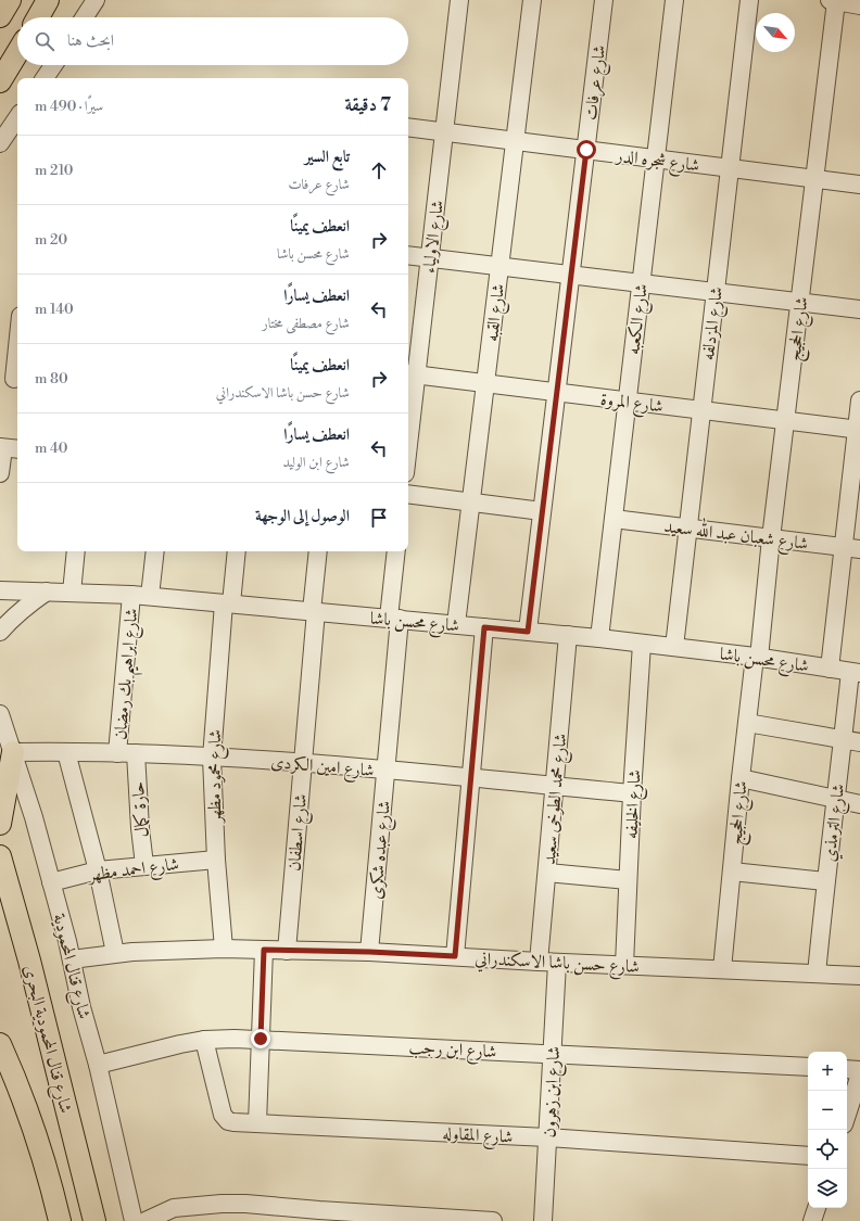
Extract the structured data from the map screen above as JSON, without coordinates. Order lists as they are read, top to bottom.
{
  "streets": {
    "main road": ["شارع قنال المحمودية البحرى"],
    "street": [
      "شارع عرفات",
      "شارع شجره الدر",
      "شارع الاولياء",
      "شارع القبه",
      "شارع الكعبه",
      "شارع المزدلفه",
      "شارع الحجيج",
      "شارع المروة",
      "شارع شعبان عبد الله سعيد",
      "شارع محسن باشا",
      "شارع ابراهيم بك رمضان",
      "شارع امين الكردى",
      "شارع محمود مظهر",
      "شارع محمد الطوخى سعيد",
      "شارع الخليفه",
      "حارة كمال",
      "شارع الترمذي",
      "شارع اسطفان",
      "شارع عبده شكرى",
      "شارع احمد مظهر",
      "شارع حسن باشا الاسكندراني",
      "شارع قنال المحمودية",
      "شارع ابن رجب",
      "شارع ابن زهرون",
      "شارع المقاوله"
    ]
  },
  "crossings": [
    ["شارع عرفات", "شارع شجره الدر"],
    ["شارع عرفات", "شارع المروة"],
    ["شارع عرفات", "شارع محسن باشا"],
    ["شارع شجره الدر", "شارع الاولياء"],
    ["شارع شجره الدر", "شارع القبه"],
    ["شارع شجره الدر", "شارع الكعبه"],
    ["شارع شجره الدر", "شارع المزدلفه"],
    ["شارع شجره الدر", "شارع الحجيج"],
    ["شارع الاولياء", "شارع المروة"],
    ["شارع القبه", "شارع المروة"],
    ["شارع القبه", "شارع محسن باشا"],
    ["شارع الكعبه", "شارع المروة"],
    ["شارع الكعبه", "شارع شعبان عبد الله سعيد"],
    ["شارع الكعبه", "شارع محسن باشا"],
    ["شارع المزدلفه", "شارع المروة"],
    ["شارع المزدلفه", "شارع شعبان عبد الله سعيد"],
    ["شارع المزدلفه", "شارع محسن باشا"],
    ["شارع الحجيج", "شارع المروة"],
    ["شارع الحجيج", "شارع شعبان عبد الله سعيد"],
    ["شارع الحجيج", "شارع محسن باشا"],
    ["شارع الحجيج", "شارع حسن باشا الاسكندراني"],
    ["شارع محسن باشا", "شارع ابراهيم بك رمضان"],
    ["شارع محسن باشا", "شارع محمود مظهر"],
    ["شارع محسن باشا", "شارع محمد الطوخى سعيد"],
    ["شارع محسن باشا", "شارع الخليفه"],
    ["شارع محسن باشا", "شارع الترمذي"],
    ["شارع محسن باشا", "شارع اسطفان"],
    ["شارع محسن باشا", "شارع عبده شكرى"],
    ["شارع ابراهيم بك رمضان", "شارع امين الكردى"],
    ["شارع امين الكردى", "شارع محمود مظهر"],
    ["شارع امين الكردى", "شارع محمد الطوخى سعيد"],
    ["شارع امين الكردى", "شارع الخليفه"],
    ["شارع امين الكردى", "حارة كمال"],
    ["شارع امين الكردى", "شارع اسطفان"],
    ["شارع امين الكردى", "شارع عبده شكرى"],
    ["شارع امين الكردى", "شارع قنال المحمودية"],
    ["شارع محمود مظهر", "شارع احمد مظهر"],
    ["شارع محمود مظهر", "شارع حسن باشا الاسكندراني"],
    ["شارع محمد الطوخى سعيد", "شارع حسن باشا الاسكندراني"],
    ["شارع الخليفه", "شارع حسن باشا الاسكندراني"],
    ["حارة كمال", "شارع احمد مظهر"],
    ["شارع الترمذي", "شارع حسن باشا الاسكندراني"],
    ["شارع اسطفان", "شارع حسن باشا الاسكندراني"],
    ["شارع عبده شكرى", "شارع حسن باشا الاسكندراني"],
    ["شارع احمد مظهر", "شارع قنال المحمودية"],
    ["شارع حسن باشا الاسكندراني", "شارع قنال المحمودية"],
    ["شارع حسن باشا الاسكندراني", "شارع ابن زهرون"],
    ["شارع قنال المحمودية", "شارع ابن رجب"],
    ["شارع ابن رجب", "شارع ابن زهرون"],
    ["شارع ابن رجب", "شارع المقاوله"],
    ["شارع ابن زهرون", "شارع المقاوله"]
  ],
  "north": "bottom right",
  "page": {
    "search": "ابحث هنا",
    "heading": ["7 دقيقة", "سيرًا · 490 m"],
    "list": [
      ["تابع السير", "شارع عرفات", "210 m"],
      ["انعطف يمينًا", "شارع محسن باشا", "20 m"],
      ["انعطف يسارًا", "شارع مصطفى مختار", "140 m"],
      ["انعطف يمينًا", "شارع حسن باشا الاسكندراني", "80 m"],
      ["انعطف يسارًا", "شارع ابن الوليد", "40 m"],
      "الوصول إلى الوجهة"
    ],
    "map_buttons": ["+", "−"]
  }
}
